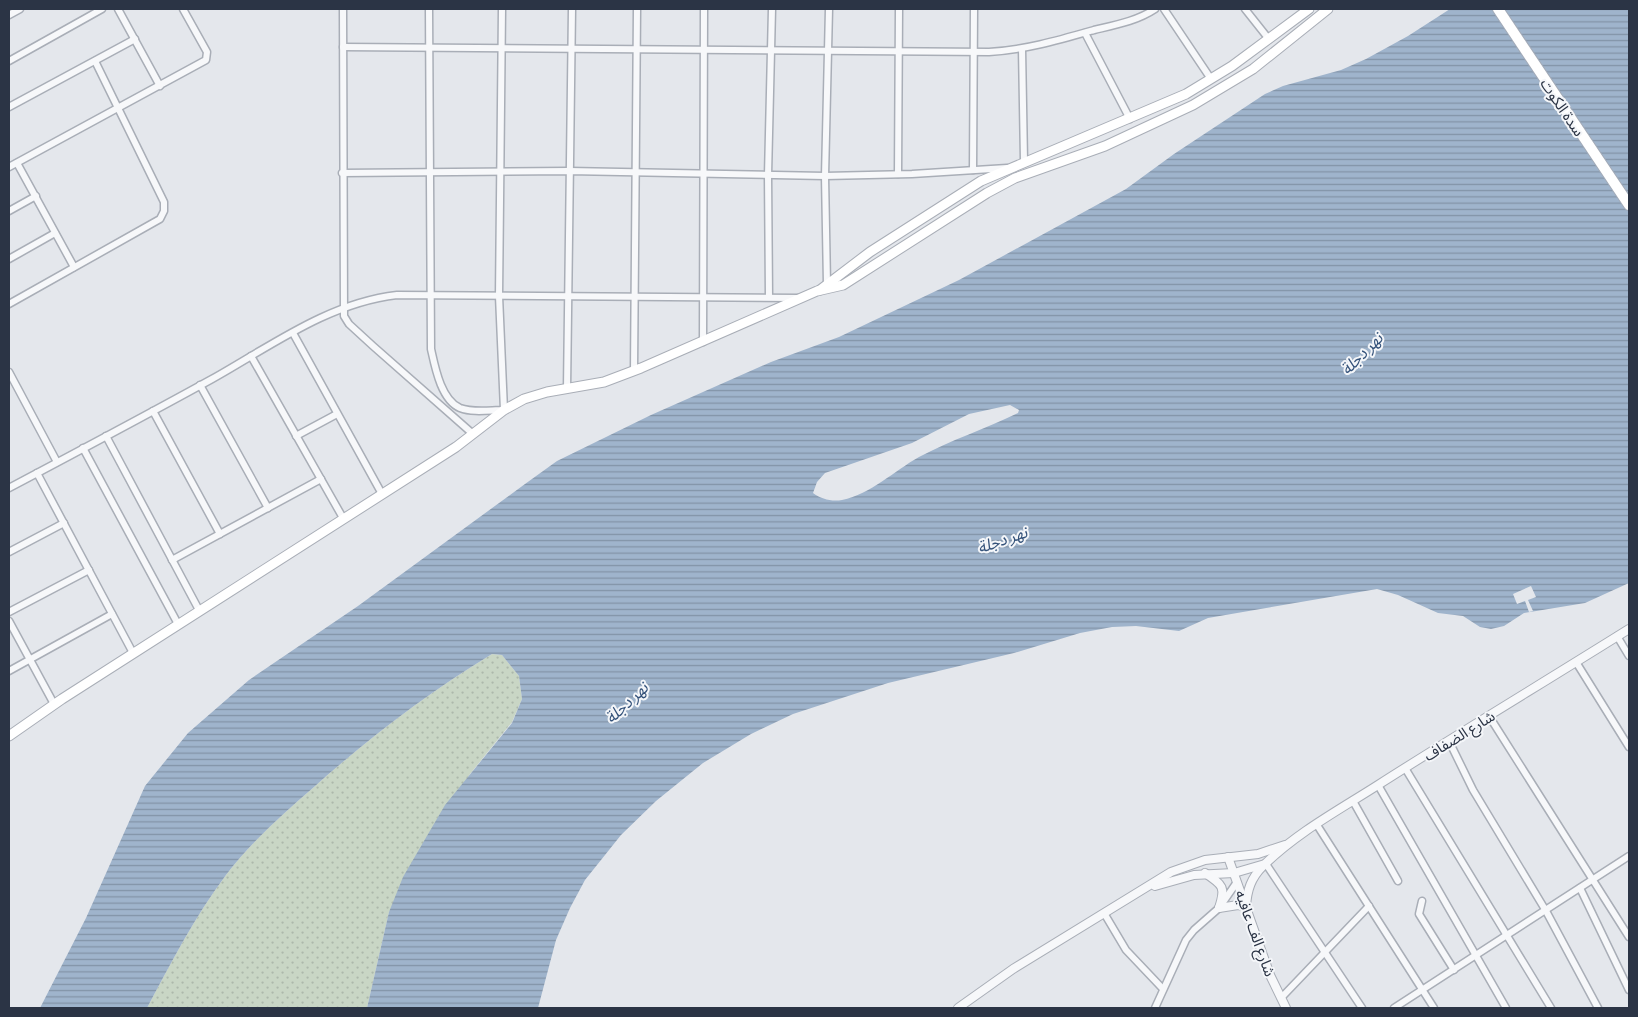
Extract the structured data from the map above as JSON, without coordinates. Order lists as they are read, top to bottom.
{
  "streets": {
    "main road": ["سدة الكوت"],
    "street": ["شارع الضفاف", "شارع الف عافيه"]
  },
  "water": ["نهر دجلة"]
}
